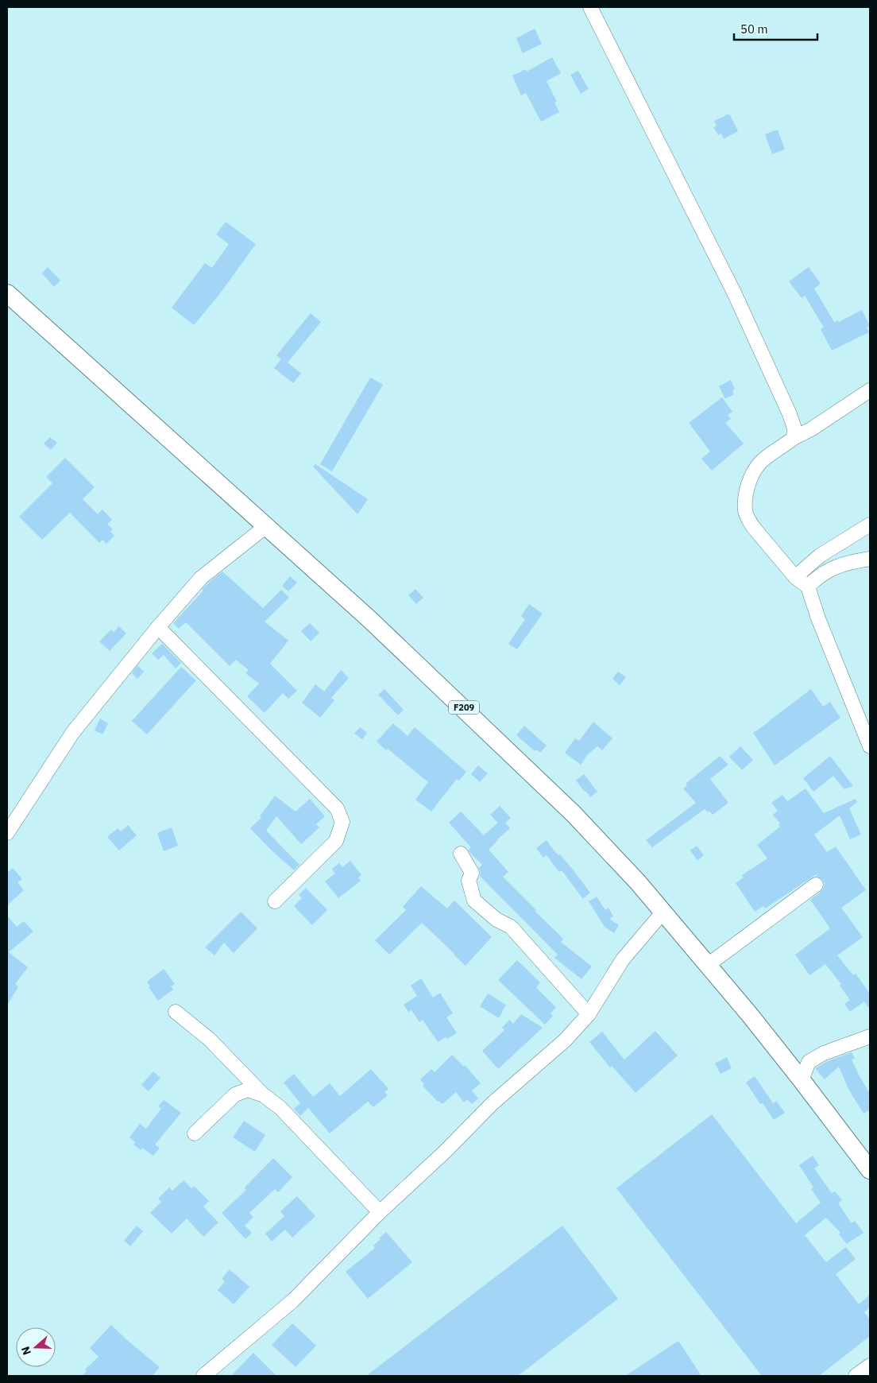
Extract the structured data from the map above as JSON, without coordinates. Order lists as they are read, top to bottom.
{
  "streets": {
    "main road": ["F209"]
  },
  "scale_bar": "50 m",
  "north": "left"
}
